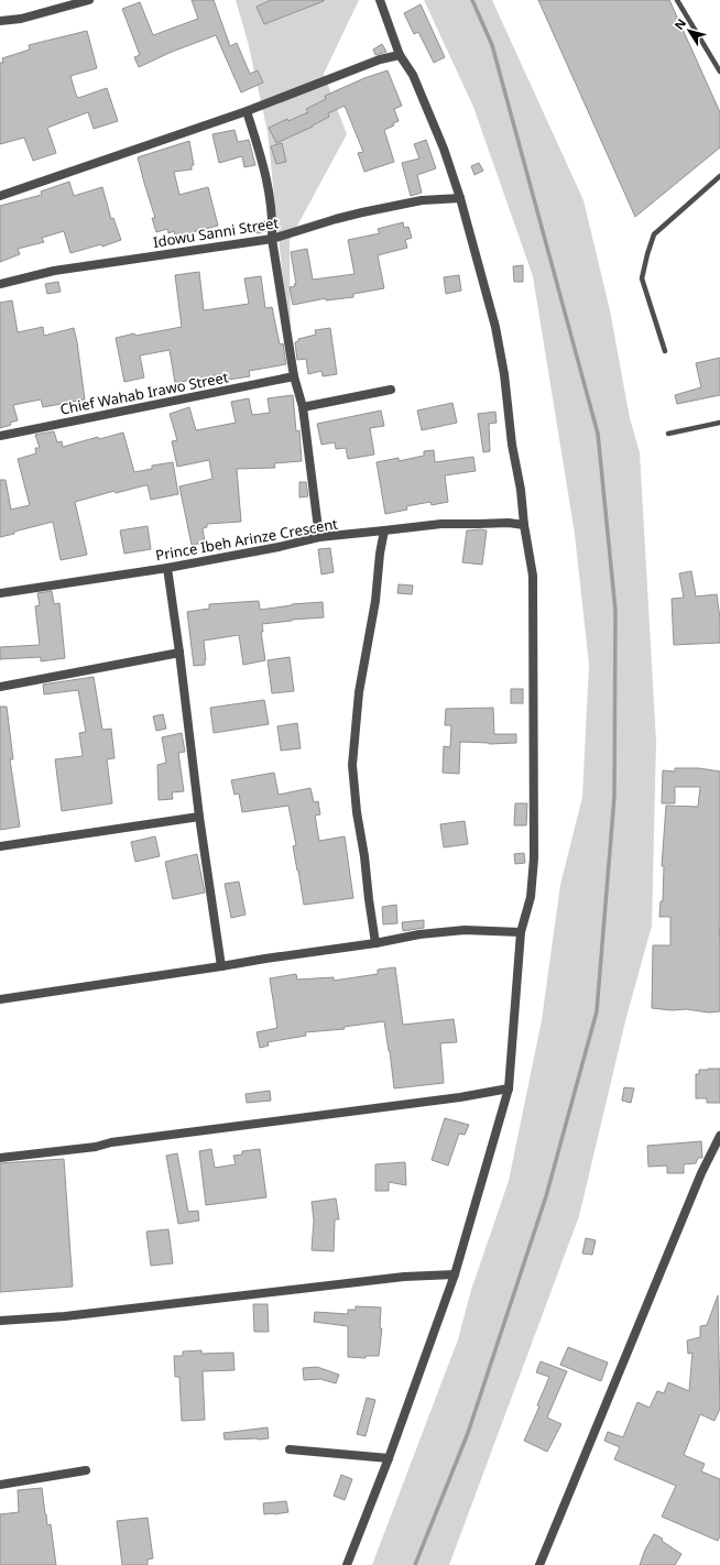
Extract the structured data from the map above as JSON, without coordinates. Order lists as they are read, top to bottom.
{
  "streets": {
    "street": ["Idowu Sanni Street", "Chief Wahab Irawo Street", "Prince Ibeh Arinze Crescent"]
  },
  "north": "top left"
}
